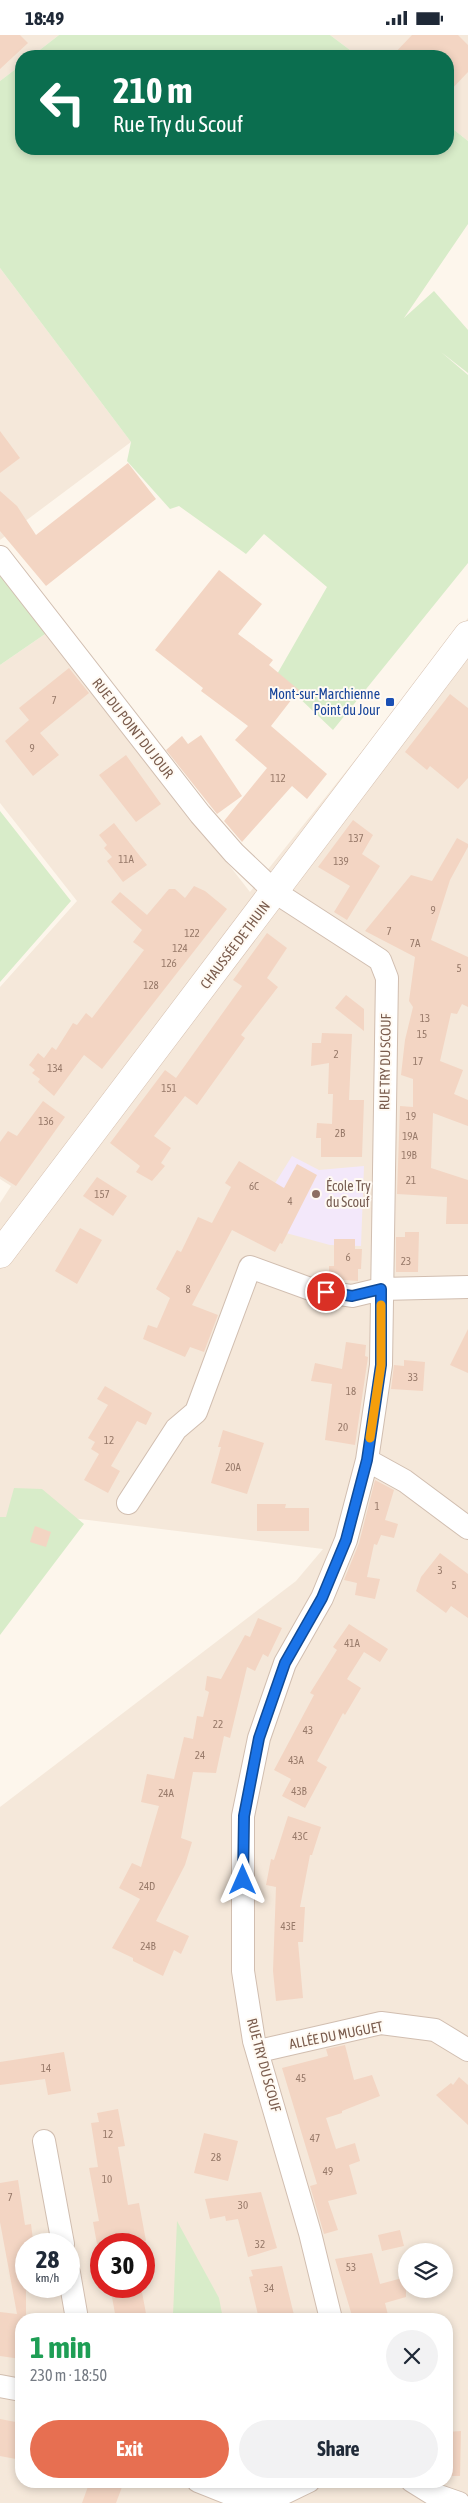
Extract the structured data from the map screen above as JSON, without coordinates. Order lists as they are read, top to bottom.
{
  "streets": {
    "main road": ["CHAUSSÉE DE THUIN"],
    "street": ["RUE DU POINT DU JOUR", "RUE TRY DU SCOUF", "ALLÉE DU MUGUET"]
  },
  "crossings": [
    ["RUE DU POINT DU JOUR", "CHAUSSÉE DE THUIN"],
    ["RUE DU POINT DU JOUR", "RUE TRY DU SCOUF"],
    ["CHAUSSÉE DE THUIN", "RUE TRY DU SCOUF"],
    ["RUE TRY DU SCOUF", "ALLÉE DU MUGUET"]
  ],
  "places": {
    "transit": ["Mont-sur-Marchienne Point du Jour"],
    "other": ["École Try du Scouf"]
  },
  "house_numbers": [
    "7",
    "9",
    "112",
    "137",
    "11A",
    "139",
    "9",
    "7",
    "122",
    "7A",
    "124",
    "126",
    "5",
    "128",
    "13",
    "15",
    "2",
    "17",
    "134",
    "151",
    "19",
    "136",
    "2B",
    "19A",
    "19B",
    "21",
    "6C",
    "157",
    "4",
    "6",
    "23",
    "8",
    "33",
    "18",
    "20",
    "12",
    "20A",
    "1",
    "3",
    "5",
    "41A",
    "22",
    "43",
    "24",
    "43A",
    "43B",
    "24A",
    "43C",
    "24D",
    "43E",
    "24B",
    "14",
    "45",
    "12",
    "47",
    "28",
    "49",
    "10",
    "7",
    "30",
    "32",
    "53",
    "34"
  ],
  "page": {
    "status": "18:49",
    "turn": ["210 m", "Rue Try du Scouf"],
    "speed": "28 km/h",
    "limit": "30",
    "heading": ["1 min", "230 m · 18:50"],
    "buttons": ["Exit", "Share"]
  }
}
